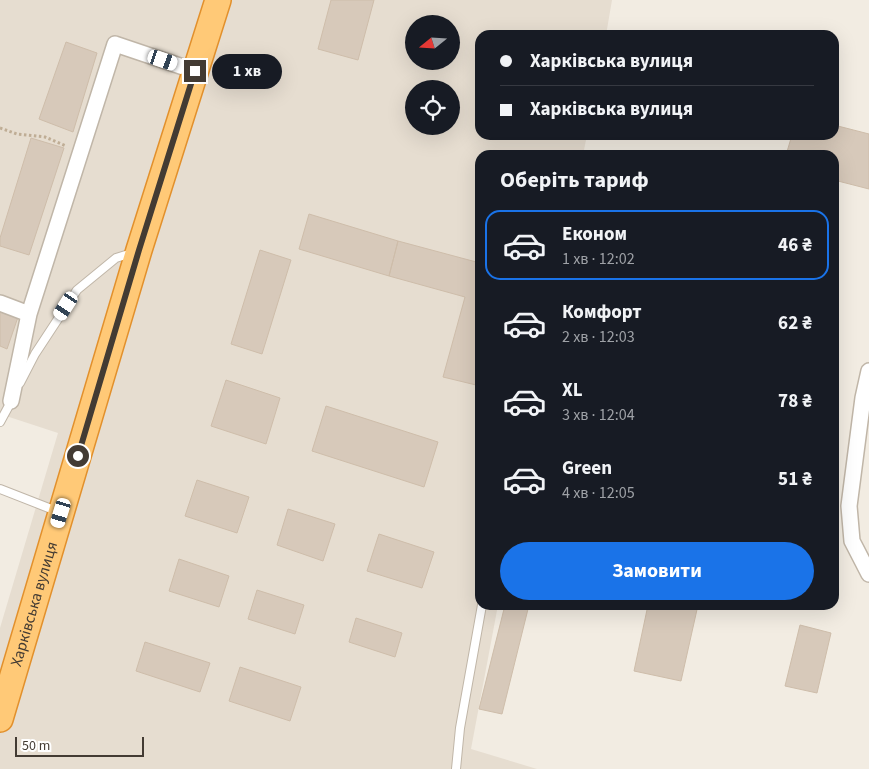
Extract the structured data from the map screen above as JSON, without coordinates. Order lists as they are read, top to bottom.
{
  "streets": {
    "highway": ["Харківська вулиця"]
  },
  "scale_bar": "50 m",
  "north": "left",
  "page": {
    "banner": ["Харківська вулиця", "Харківська вулиця"],
    "bubble": "1 хв",
    "heading": "Оберіть тариф",
    "list": [
      {
        "name": "Економ",
        "note": "1 хв · 12:02",
        "value": "46 ₴"
      },
      {
        "name": "Комфорт",
        "note": "2 хв · 12:03",
        "value": "62 ₴"
      },
      {
        "name": "XL",
        "note": "3 хв · 12:04",
        "value": "78 ₴"
      },
      {
        "name": "Green",
        "note": "4 хв · 12:05",
        "value": "51 ₴"
      }
    ],
    "buttons": "Замовити",
    "scale": "50 m"
  }
}
